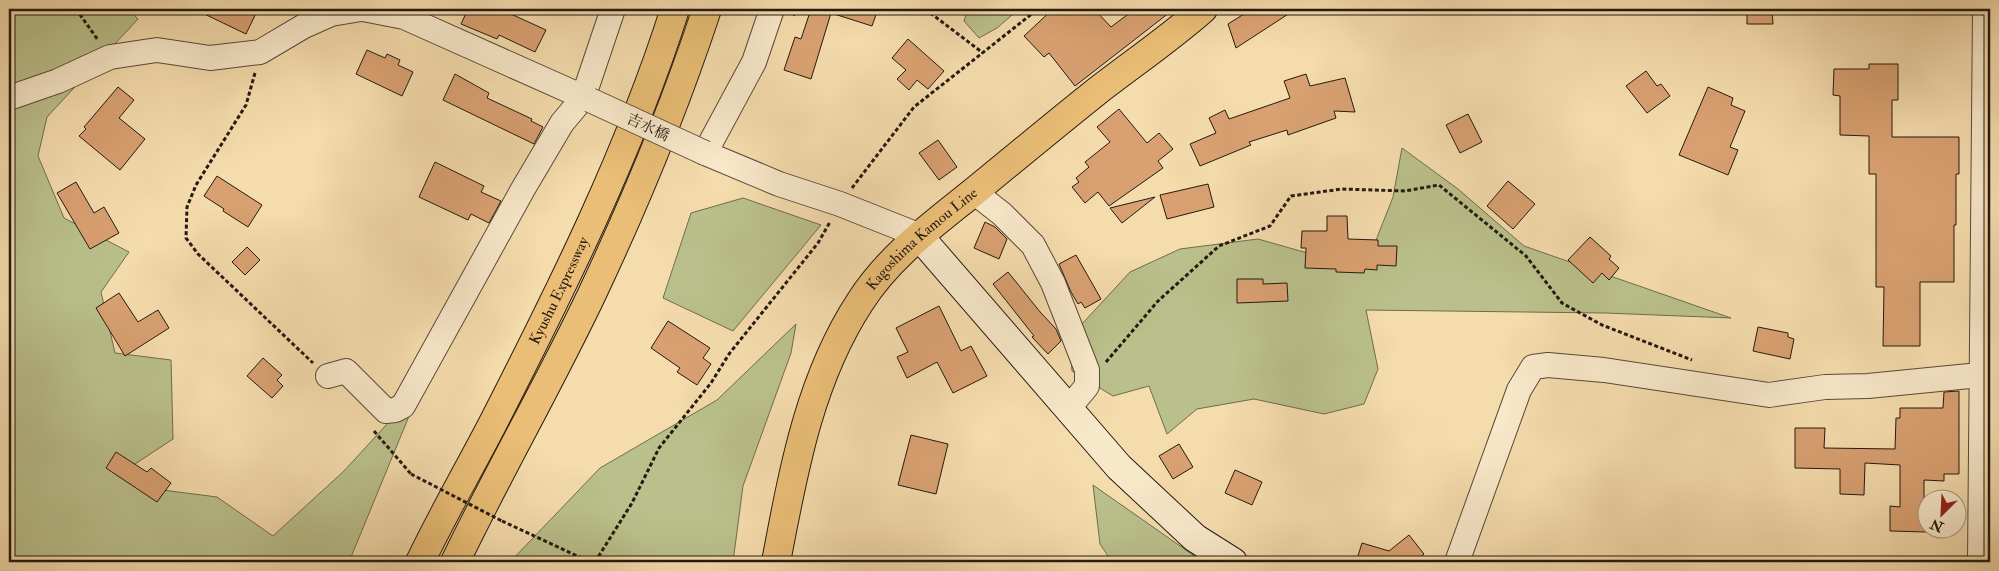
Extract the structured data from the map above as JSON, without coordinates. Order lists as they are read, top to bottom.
{
  "streets": {
    "main road": ["Kagoshima Kamou Line", "Kyushu Expressway"],
    "street": ["吉水橋"]
  },
  "crossings": [
    ["吉水橋", "Kagoshima Kamou Line"]
  ],
  "north": "bottom left"
}
